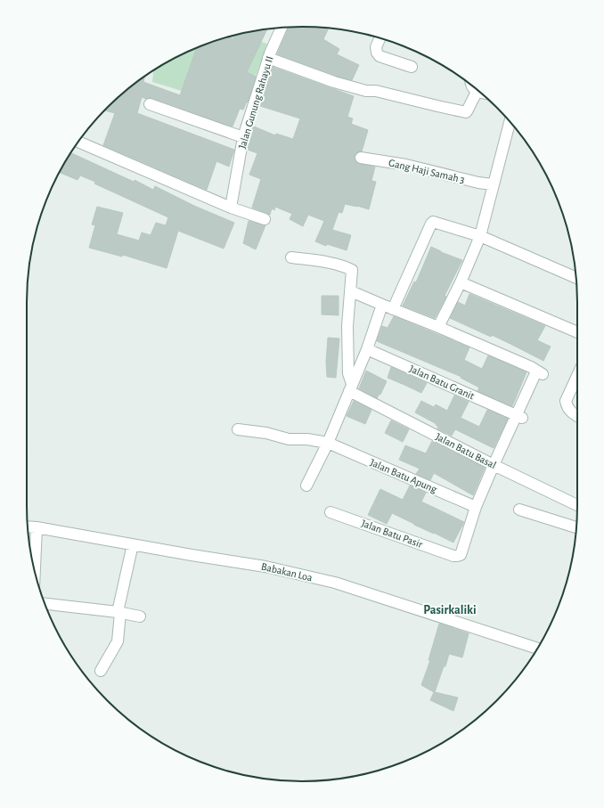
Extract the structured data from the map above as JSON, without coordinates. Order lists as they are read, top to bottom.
{
  "streets": {
    "street": [
      "Jalan Gunung Rahayu II",
      "Gang Haji Samah 3",
      "Jalan Batu Granit",
      "Jalan Batu Basal",
      "Jalan Batu Apung",
      "Jalan Batu Pasir",
      "Babakan Loa"
    ]
  },
  "crossings": [
    ["Jalan Batu Apung", "Jalan Batu Pasir"]
  ],
  "districts": ["Pasirkaliki"]
}
